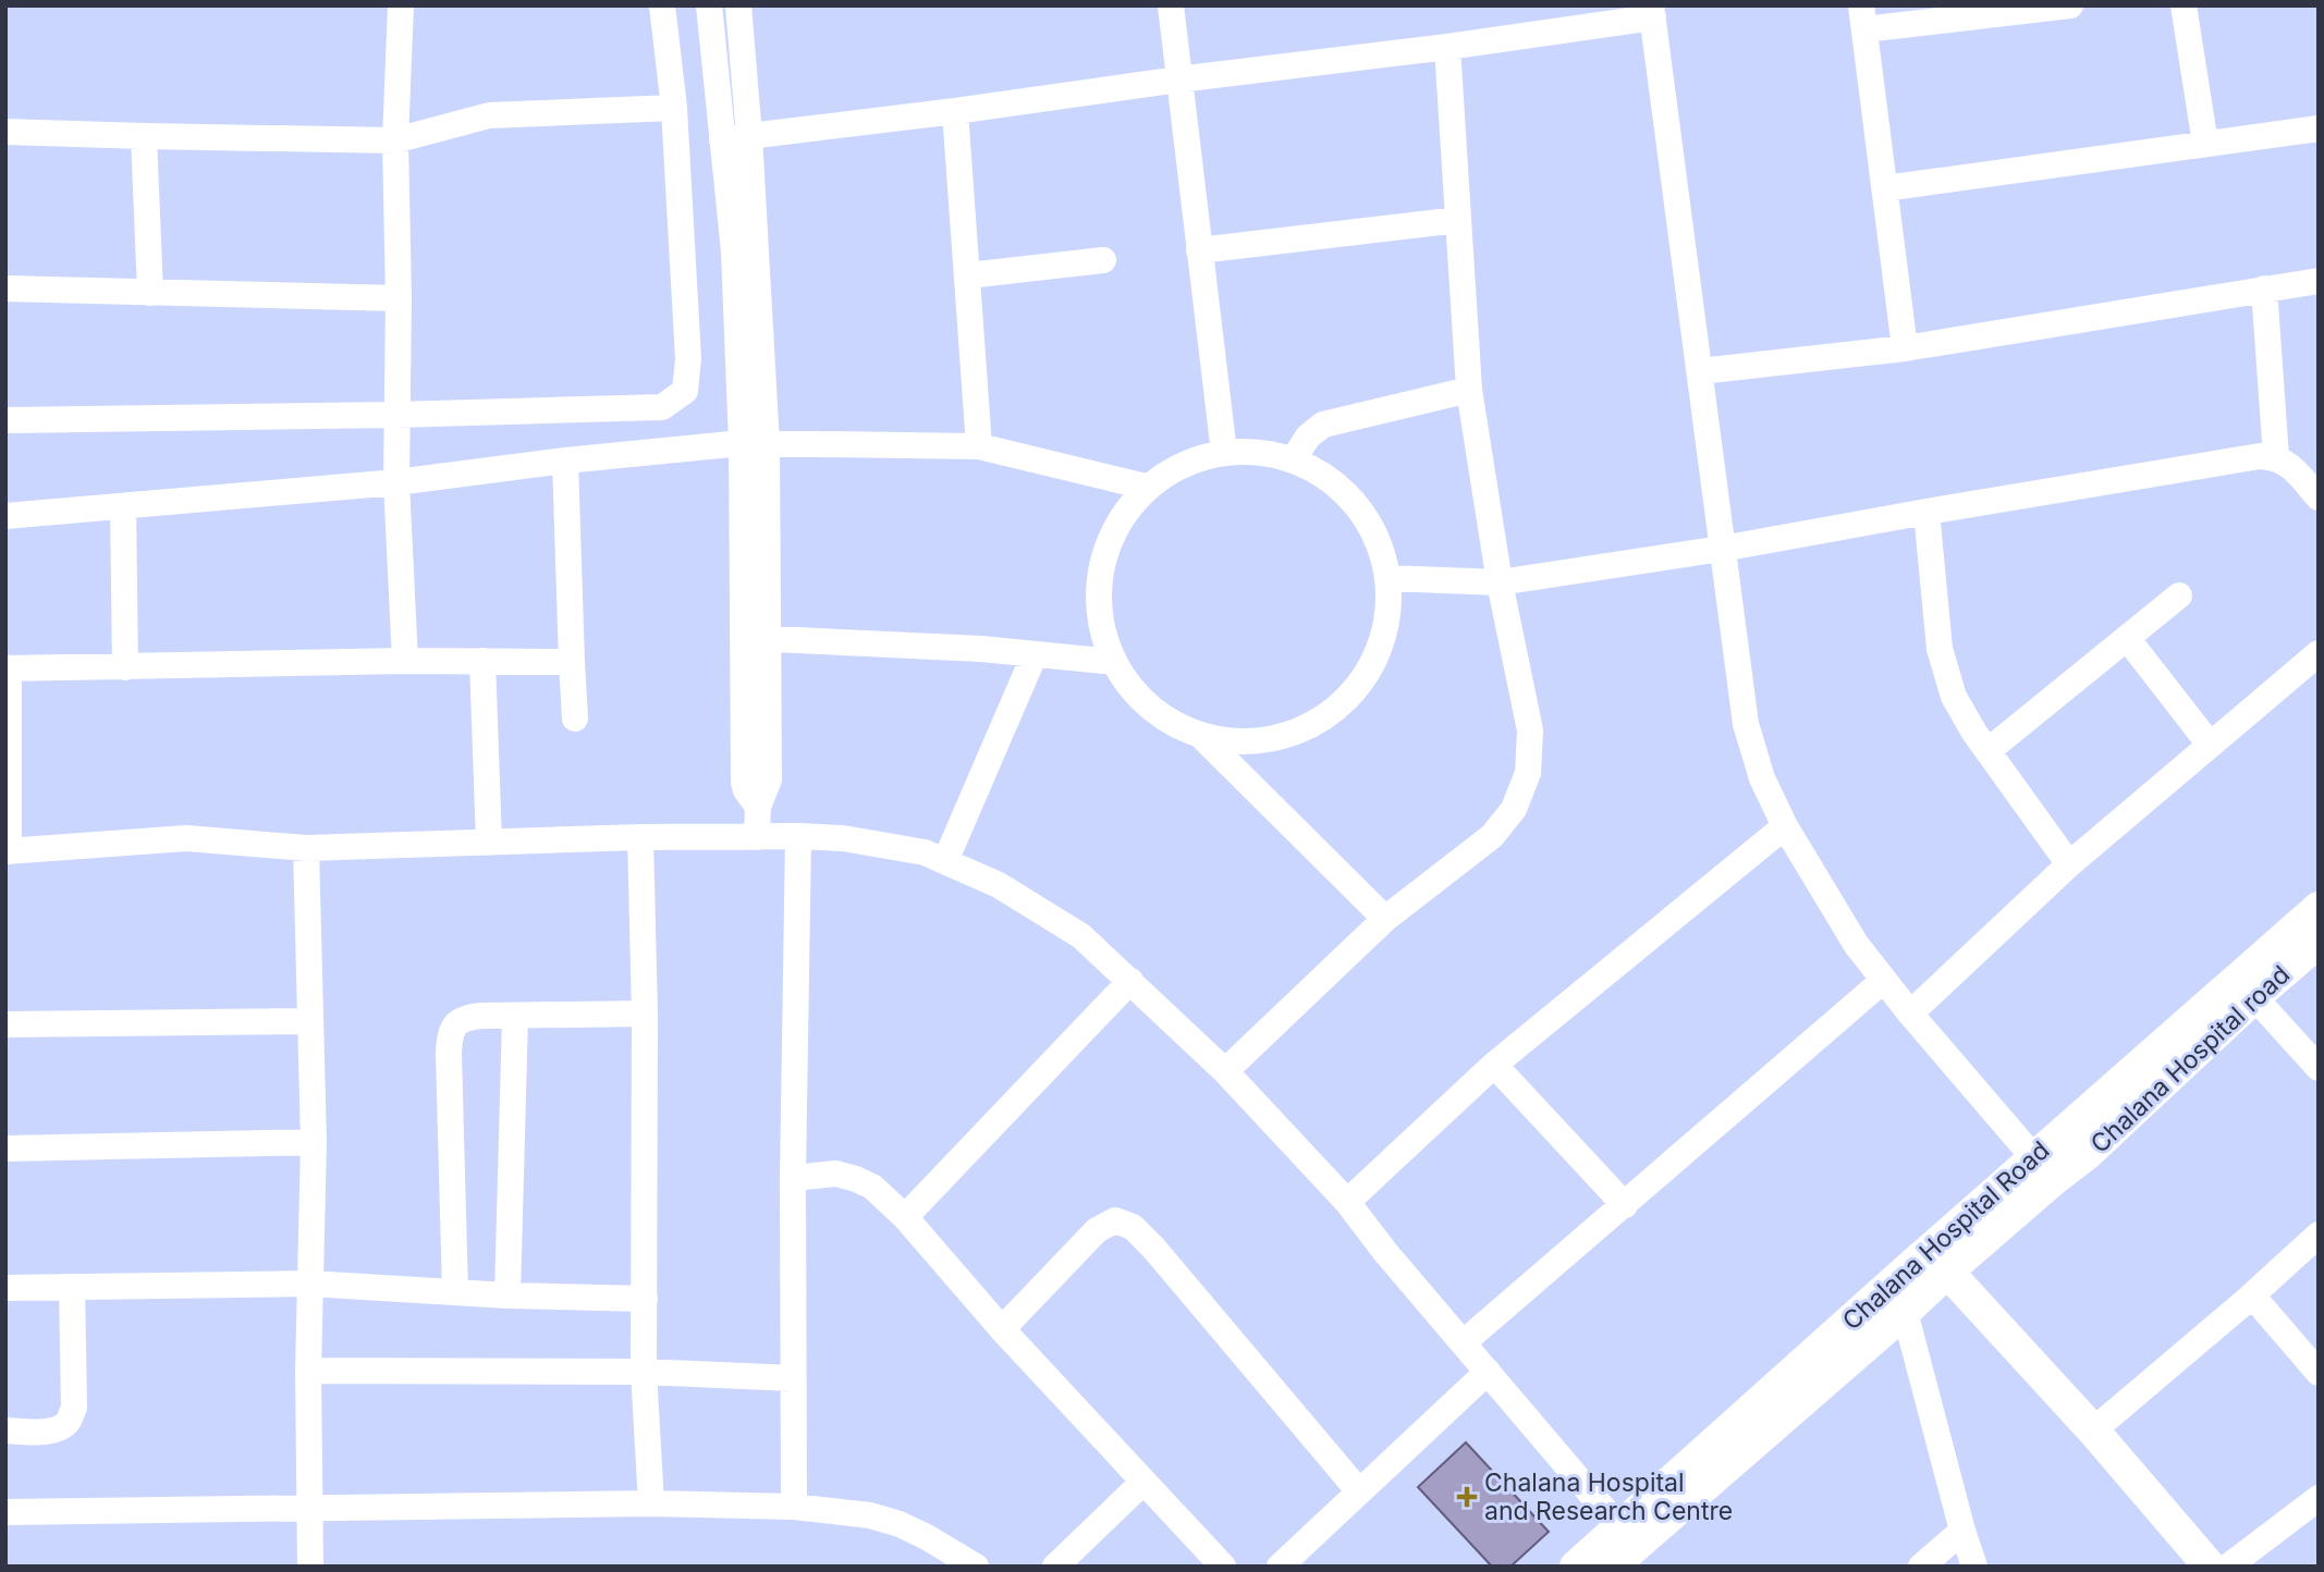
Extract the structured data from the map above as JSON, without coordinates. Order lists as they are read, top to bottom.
{
  "streets": {
    "street": ["Chalana Hospital road", "Chalana Hospital Road"]
  },
  "crossings": [
    ["Chalana Hospital road", "Chalana Hospital Road"]
  ],
  "places": {
    "health": ["Chalana Hospital and Research Centre"]
  }
}
